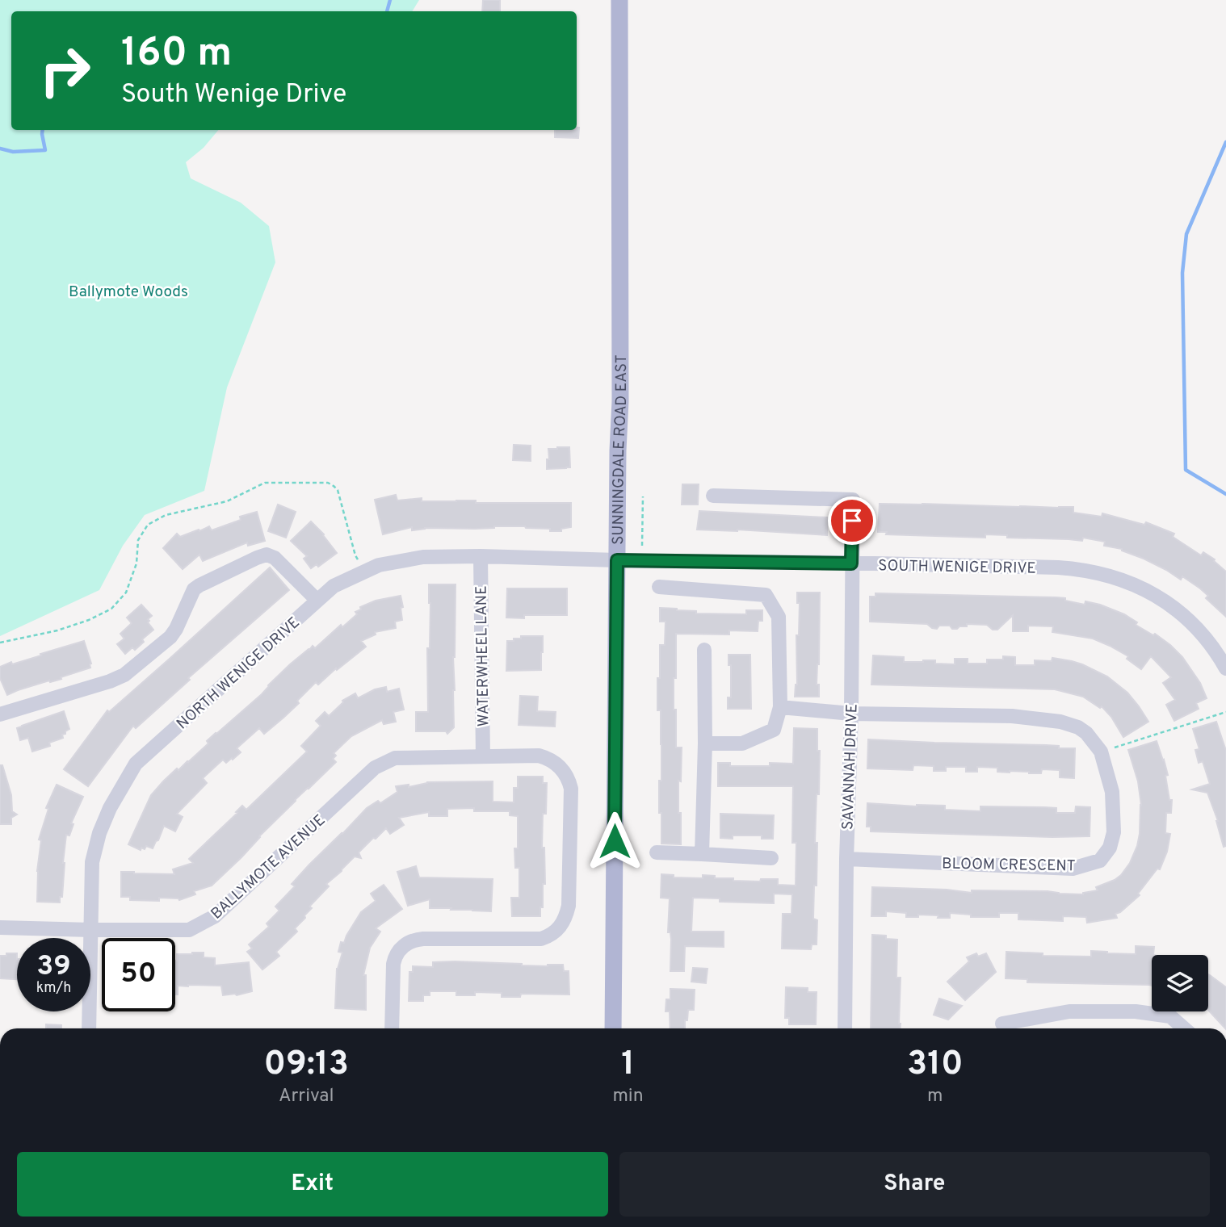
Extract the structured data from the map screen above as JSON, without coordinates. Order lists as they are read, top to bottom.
{
  "streets": {
    "main road": ["SUNNINGDALE ROAD EAST"],
    "street": [
      "SOUTH WENIGE DRIVE",
      "WATERWHEEL LANE",
      "NORTH WENIGE DRIVE",
      "SAVANNAH DRIVE",
      "BLOOM CRESCENT",
      "BALLYMOTE AVENUE"
    ]
  },
  "crossings": [
    ["SUNNINGDALE ROAD EAST", "SOUTH WENIGE DRIVE"],
    ["SUNNINGDALE ROAD EAST", "NORTH WENIGE DRIVE"],
    ["SOUTH WENIGE DRIVE", "NORTH WENIGE DRIVE"],
    ["SOUTH WENIGE DRIVE", "SAVANNAH DRIVE"],
    ["WATERWHEEL LANE", "NORTH WENIGE DRIVE"],
    ["WATERWHEEL LANE", "BALLYMOTE AVENUE"],
    ["NORTH WENIGE DRIVE", "BALLYMOTE AVENUE"],
    ["SAVANNAH DRIVE", "BLOOM CRESCENT"]
  ],
  "parks": ["Ballymote Woods"],
  "page": {
    "turn": ["160 m", "South Wenige Drive"],
    "speed": "39 km/h",
    "limit": "50",
    "eta": [
      "09:13",
      "Arrival",
      "1",
      "min",
      "310",
      "m"
    ],
    "buttons": ["Exit", "Share"]
  }
}
